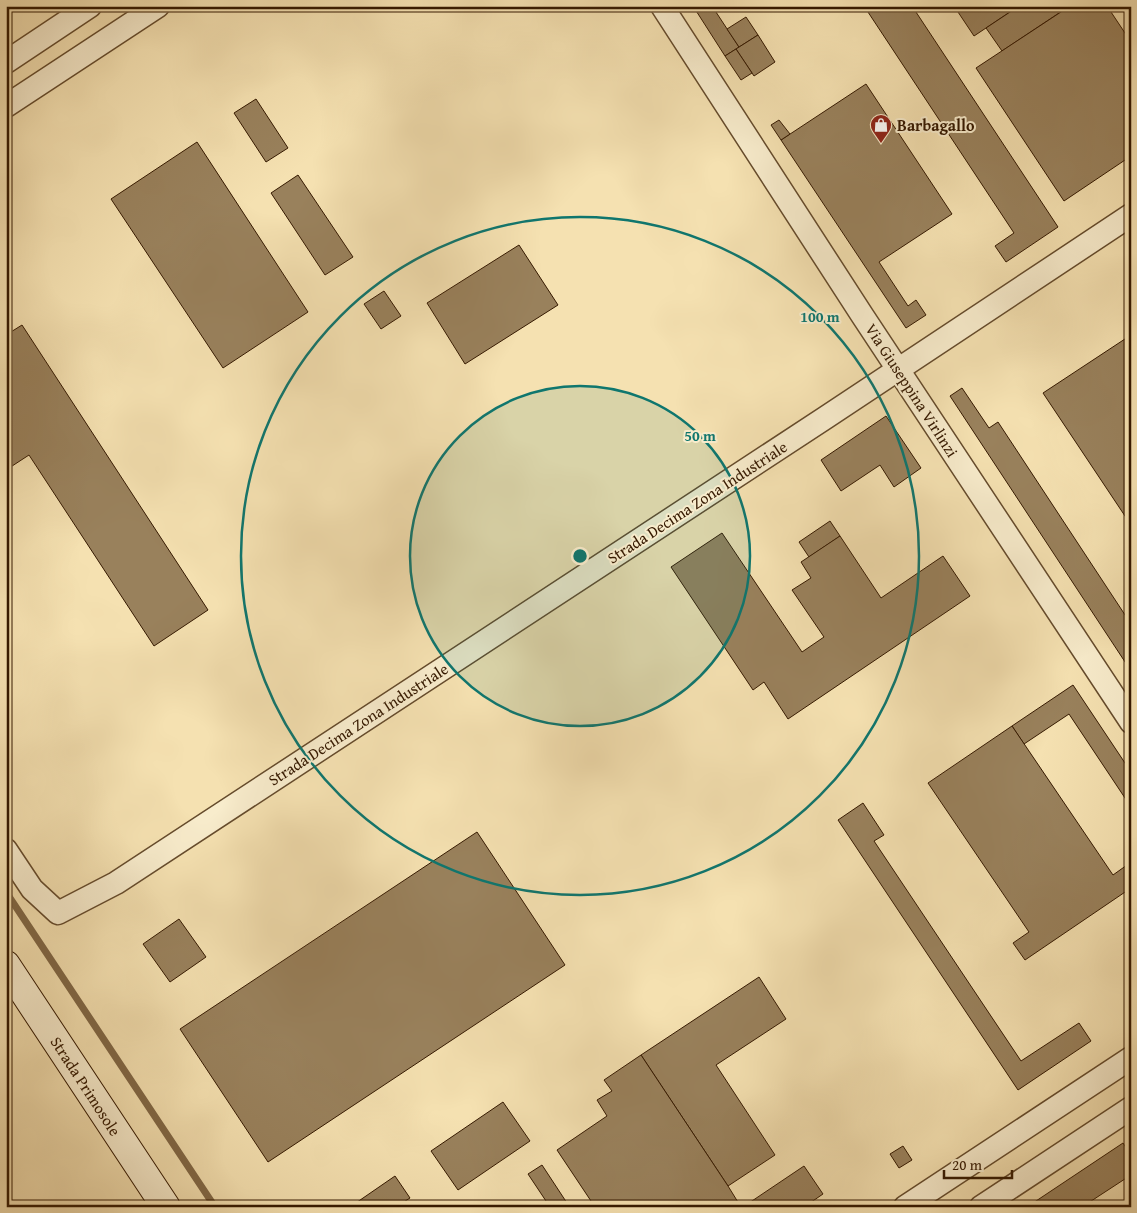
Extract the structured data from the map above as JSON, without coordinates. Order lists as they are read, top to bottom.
{
  "streets": {
    "main road": ["Strada Primosole"],
    "street": ["Via Giuseppina Virlinzi", "Strada Decima Zona Industriale"]
  },
  "crossings": [
    ["Via Giuseppina Virlinzi", "Strada Decima Zona Industriale"]
  ],
  "places": {
    "shop": ["Barbagallo"]
  },
  "scale_bar": "20 m",
  "rings": ["100 m", "50 m"]
}
